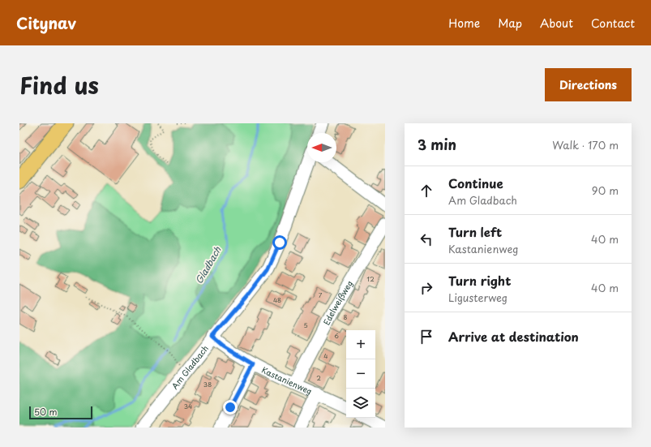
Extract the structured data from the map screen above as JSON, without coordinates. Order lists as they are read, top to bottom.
{
  "streets": {
    "street": ["Edelweißweg", "Am Gladbach", "Kastanienweg"]
  },
  "crossings": [
    ["Edelweißweg", "Kastanienweg"],
    ["Am Gladbach", "Kastanienweg"]
  ],
  "water": ["Gladbach"],
  "house_numbers": [
    "12",
    "7",
    "48",
    "8",
    "5",
    "6",
    "4",
    "2",
    "38",
    "34"
  ],
  "scale_bar": "50 m",
  "north": "left",
  "page": {
    "header": "Citynav",
    "nav": [
      "Home",
      "Map",
      "About",
      "Contact"
    ],
    "title": "Find us",
    "buttons": "Directions",
    "heading": ["3 min", "Walk · 170 m"],
    "list": [
      ["Continue", "Am Gladbach", "90 m"],
      ["Turn left", "Kastanienweg", "40 m"],
      ["Turn right", "Ligusterweg", "40 m"],
      "Arrive at destination"
    ],
    "map_buttons": ["+", "−"],
    "scale": "50 m"
  }
}
